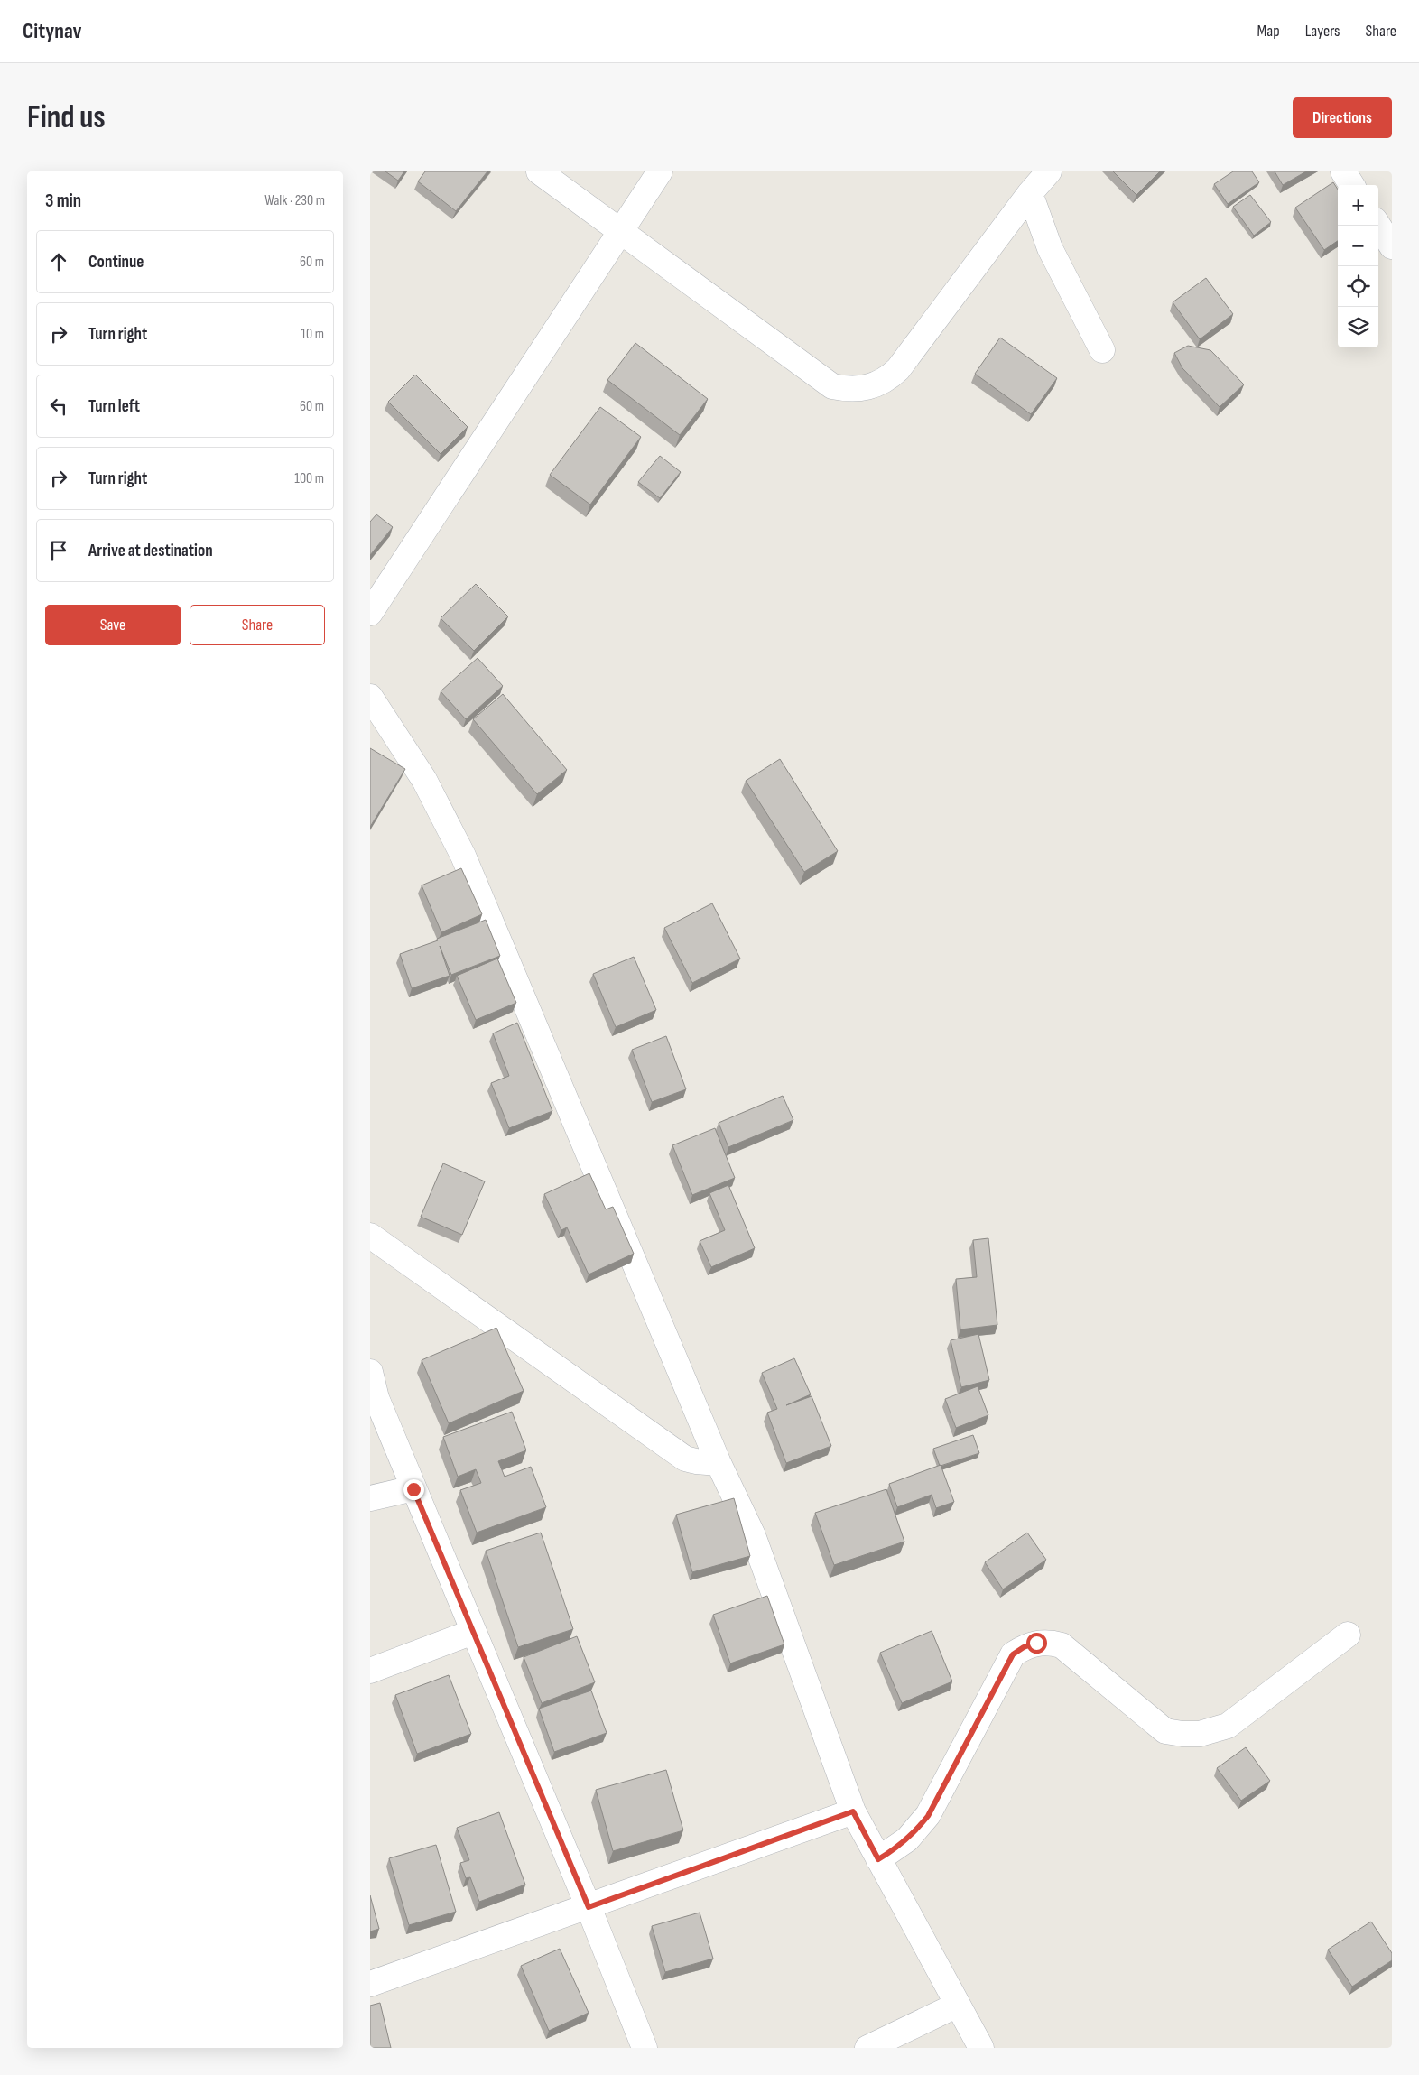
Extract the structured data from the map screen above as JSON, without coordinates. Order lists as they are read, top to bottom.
{
  "page": {
    "header": "Citynav",
    "nav": ["Map", "Layers", "Share"],
    "buttons": [
      "Directions",
      ["Save", "Share"]
    ],
    "title": "Find us",
    "heading": ["3 min", "Walk · 230 m"],
    "map_buttons": ["+", "−"],
    "list": [
      ["Continue", "60 m"],
      ["Turn right", "10 m"],
      ["Turn left", "60 m"],
      ["Turn right", "100 m"],
      "Arrive at destination"
    ]
  }
}
